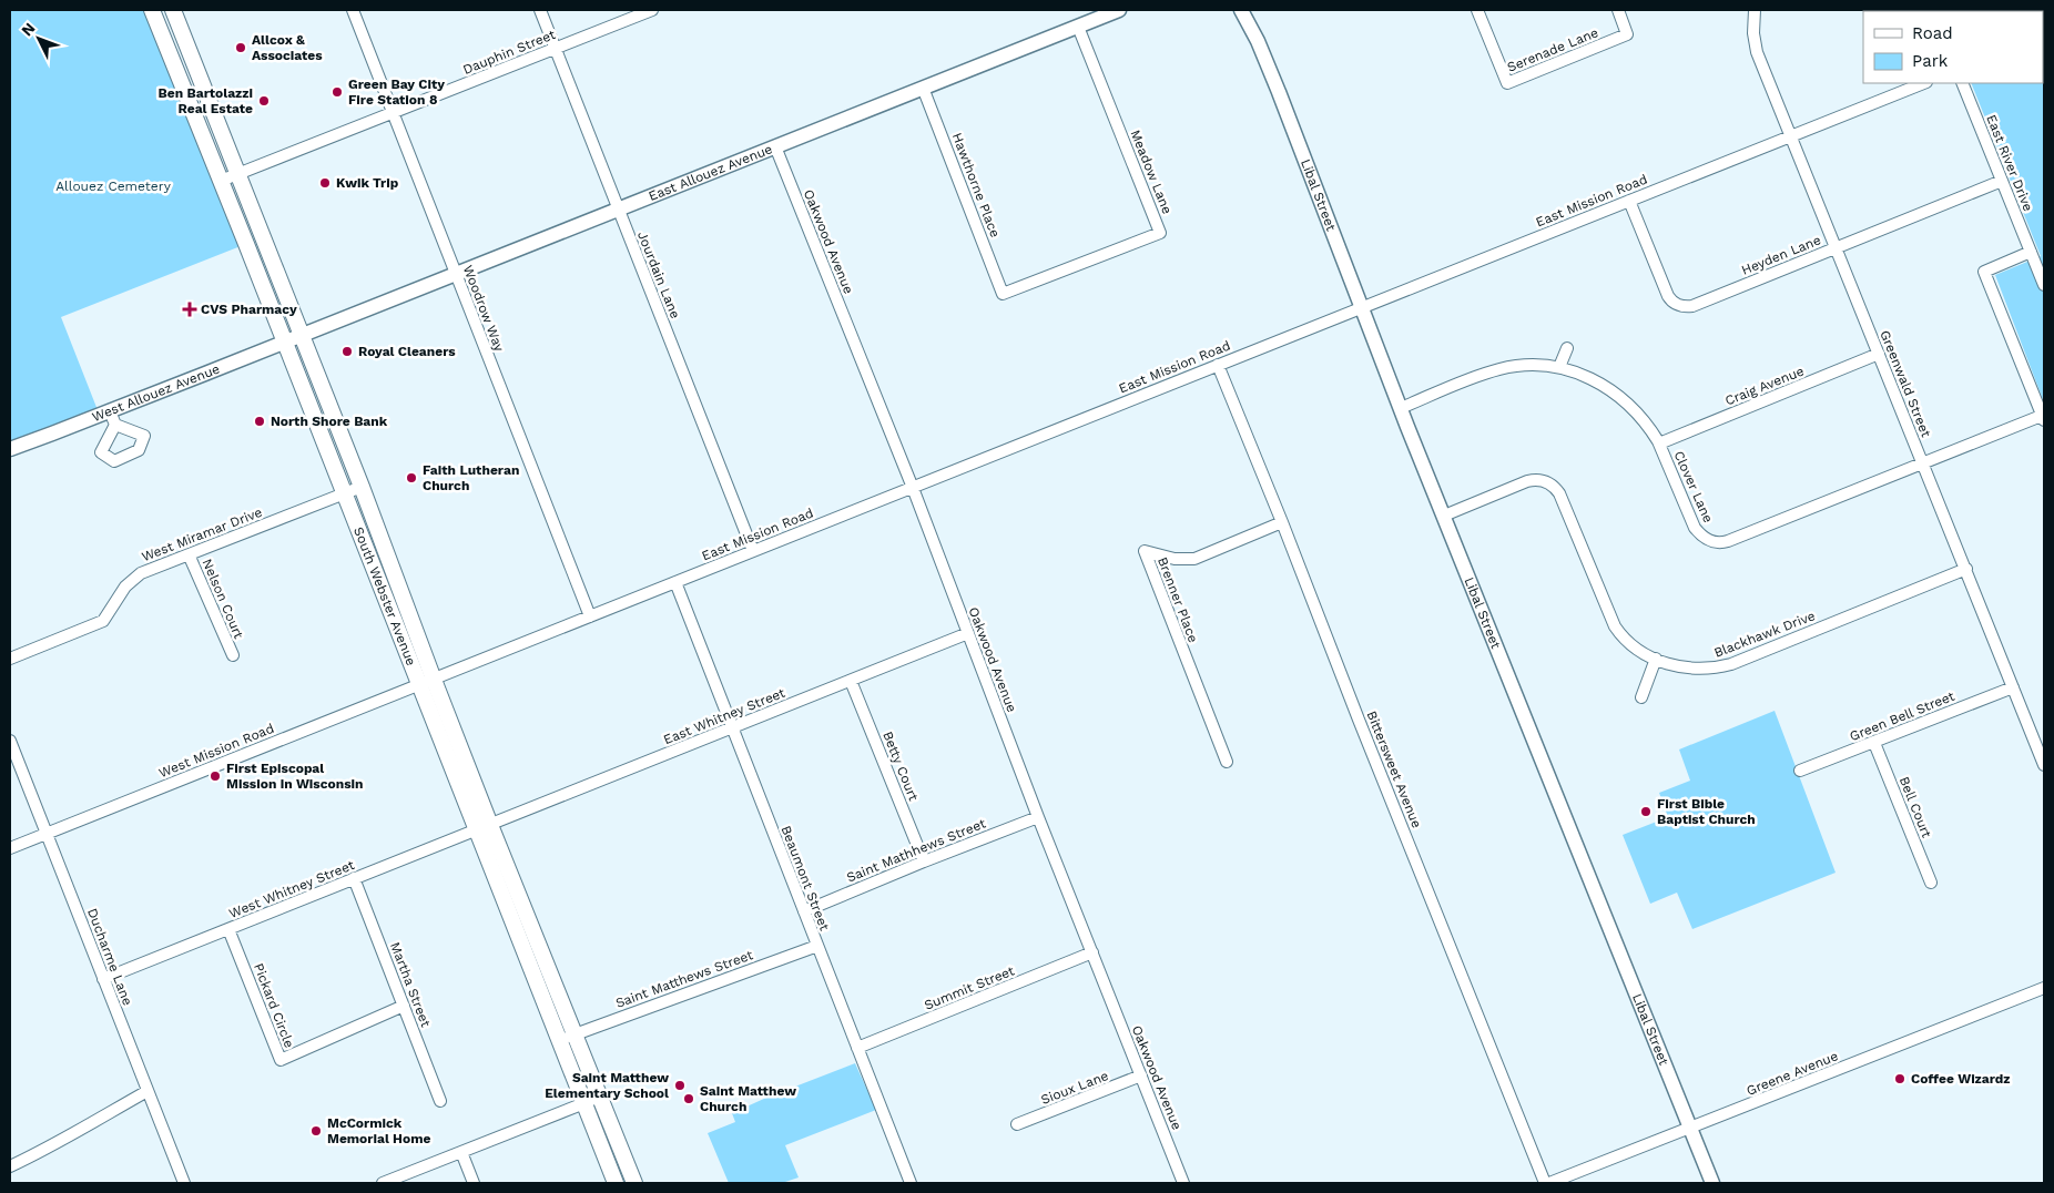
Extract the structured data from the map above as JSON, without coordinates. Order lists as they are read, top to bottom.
{
  "streets": {
    "main road": ["South Webster Avenue"],
    "street": [
      "Serenade Lane",
      "Dauphin Street",
      "East River Drive",
      "Meadow Lane",
      "East Allouez Avenue",
      "Hawthorne Place",
      "Libal Street",
      "East Mission Road",
      "Oakwood Avenue",
      "Heyden Lane",
      "Jourdain Lane",
      "Woodrow Way",
      "Greenwald Street",
      "Craig Avenue",
      "West Allouez Avenue",
      "Clover Lane",
      "West Miramar Drive",
      "Nelson Court",
      "Brenner Place",
      "Blackhawk Drive",
      "East Whitney Street",
      "Green Bell Street",
      "West Mission Road",
      "Betty Court",
      "Bittersweet Avenue",
      "Bell Court",
      "Saint Mathhews Street",
      "Beaumont Street",
      "West Whitney Street",
      "Ducharme Lane",
      "Saint Matthews Street",
      "Martha Street",
      "Summit Street",
      "Pickard Circle",
      "Greene Avenue",
      "Sioux Lane"
    ]
  },
  "crossings": [
    ["Dauphin Street", "Jourdain Lane"],
    ["Dauphin Street", "Woodrow Way"],
    ["Dauphin Street", "South Webster Avenue"],
    ["East River Drive", "Heyden Lane"],
    ["Meadow Lane", "East Allouez Avenue"],
    ["Meadow Lane", "Hawthorne Place"],
    ["East Allouez Avenue", "Hawthorne Place"],
    ["East Allouez Avenue", "Oakwood Avenue"],
    ["East Allouez Avenue", "Jourdain Lane"],
    ["East Allouez Avenue", "Woodrow Way"],
    ["East Allouez Avenue", "West Allouez Avenue"],
    ["East Allouez Avenue", "South Webster Avenue"],
    ["Libal Street", "East Mission Road"],
    ["Libal Street", "Clover Lane"],
    ["Libal Street", "Blackhawk Drive"],
    ["Libal Street", "Greene Avenue"],
    ["East Mission Road", "Oakwood Avenue"],
    ["East Mission Road", "Heyden Lane"],
    ["East Mission Road", "Jourdain Lane"],
    ["East Mission Road", "Woodrow Way"],
    ["East Mission Road", "Greenwald Street"],
    ["East Mission Road", "South Webster Avenue"],
    ["East Mission Road", "West Mission Road"],
    ["East Mission Road", "Bittersweet Avenue"],
    ["East Mission Road", "Beaumont Street"],
    ["Oakwood Avenue", "East Whitney Street"],
    ["Oakwood Avenue", "Saint Mathhews Street"],
    ["Oakwood Avenue", "Summit Street"],
    ["Oakwood Avenue", "Sioux Lane"],
    ["Heyden Lane", "Greenwald Street"],
    ["Greenwald Street", "Craig Avenue"],
    ["Greenwald Street", "Clover Lane"],
    ["Greenwald Street", "Blackhawk Drive"],
    ["Greenwald Street", "Green Bell Street"],
    ["Craig Avenue", "Clover Lane"],
    ["West Allouez Avenue", "South Webster Avenue"],
    ["West Miramar Drive", "South Webster Avenue"],
    ["West Miramar Drive", "Nelson Court"],
    ["South Webster Avenue", "East Whitney Street"],
    ["South Webster Avenue", "West Mission Road"],
    ["South Webster Avenue", "West Whitney Street"],
    ["South Webster Avenue", "Saint Matthews Street"],
    ["Brenner Place", "Bittersweet Avenue"],
    ["East Whitney Street", "Betty Court"],
    ["East Whitney Street", "Beaumont Street"],
    ["East Whitney Street", "West Whitney Street"],
    ["Green Bell Street", "Bell Court"],
    ["West Mission Road", "Ducharme Lane"],
    ["Betty Court", "Saint Mathhews Street"],
    ["Saint Mathhews Street", "Beaumont Street"],
    ["Beaumont Street", "Saint Matthews Street"],
    ["Beaumont Street", "Summit Street"],
    ["West Whitney Street", "Ducharme Lane"],
    ["West Whitney Street", "Martha Street"],
    ["West Whitney Street", "Pickard Circle"],
    ["Martha Street", "Pickard Circle"]
  ],
  "parks": ["Allouez Cemetery"],
  "places": {
    "other": [
      "Allcox & Associates",
      "Green Bay City Fire Station 8",
      "Ben Bartolazzi Real Estate",
      "Kwik Trip",
      "Royal Cleaners",
      "North Shore Bank",
      "Faith Lutheran Church",
      "First Episcopal Mission in Wisconsin",
      "First Bible Baptist Church",
      "Coffee Wizardz",
      "Saint Matthew Elementary School",
      "Saint Matthew Church",
      "McCormick Memorial Home"
    ],
    "health": ["CVS Pharmacy"]
  },
  "legend": ["Road", "Park"],
  "north": "top left"
}
